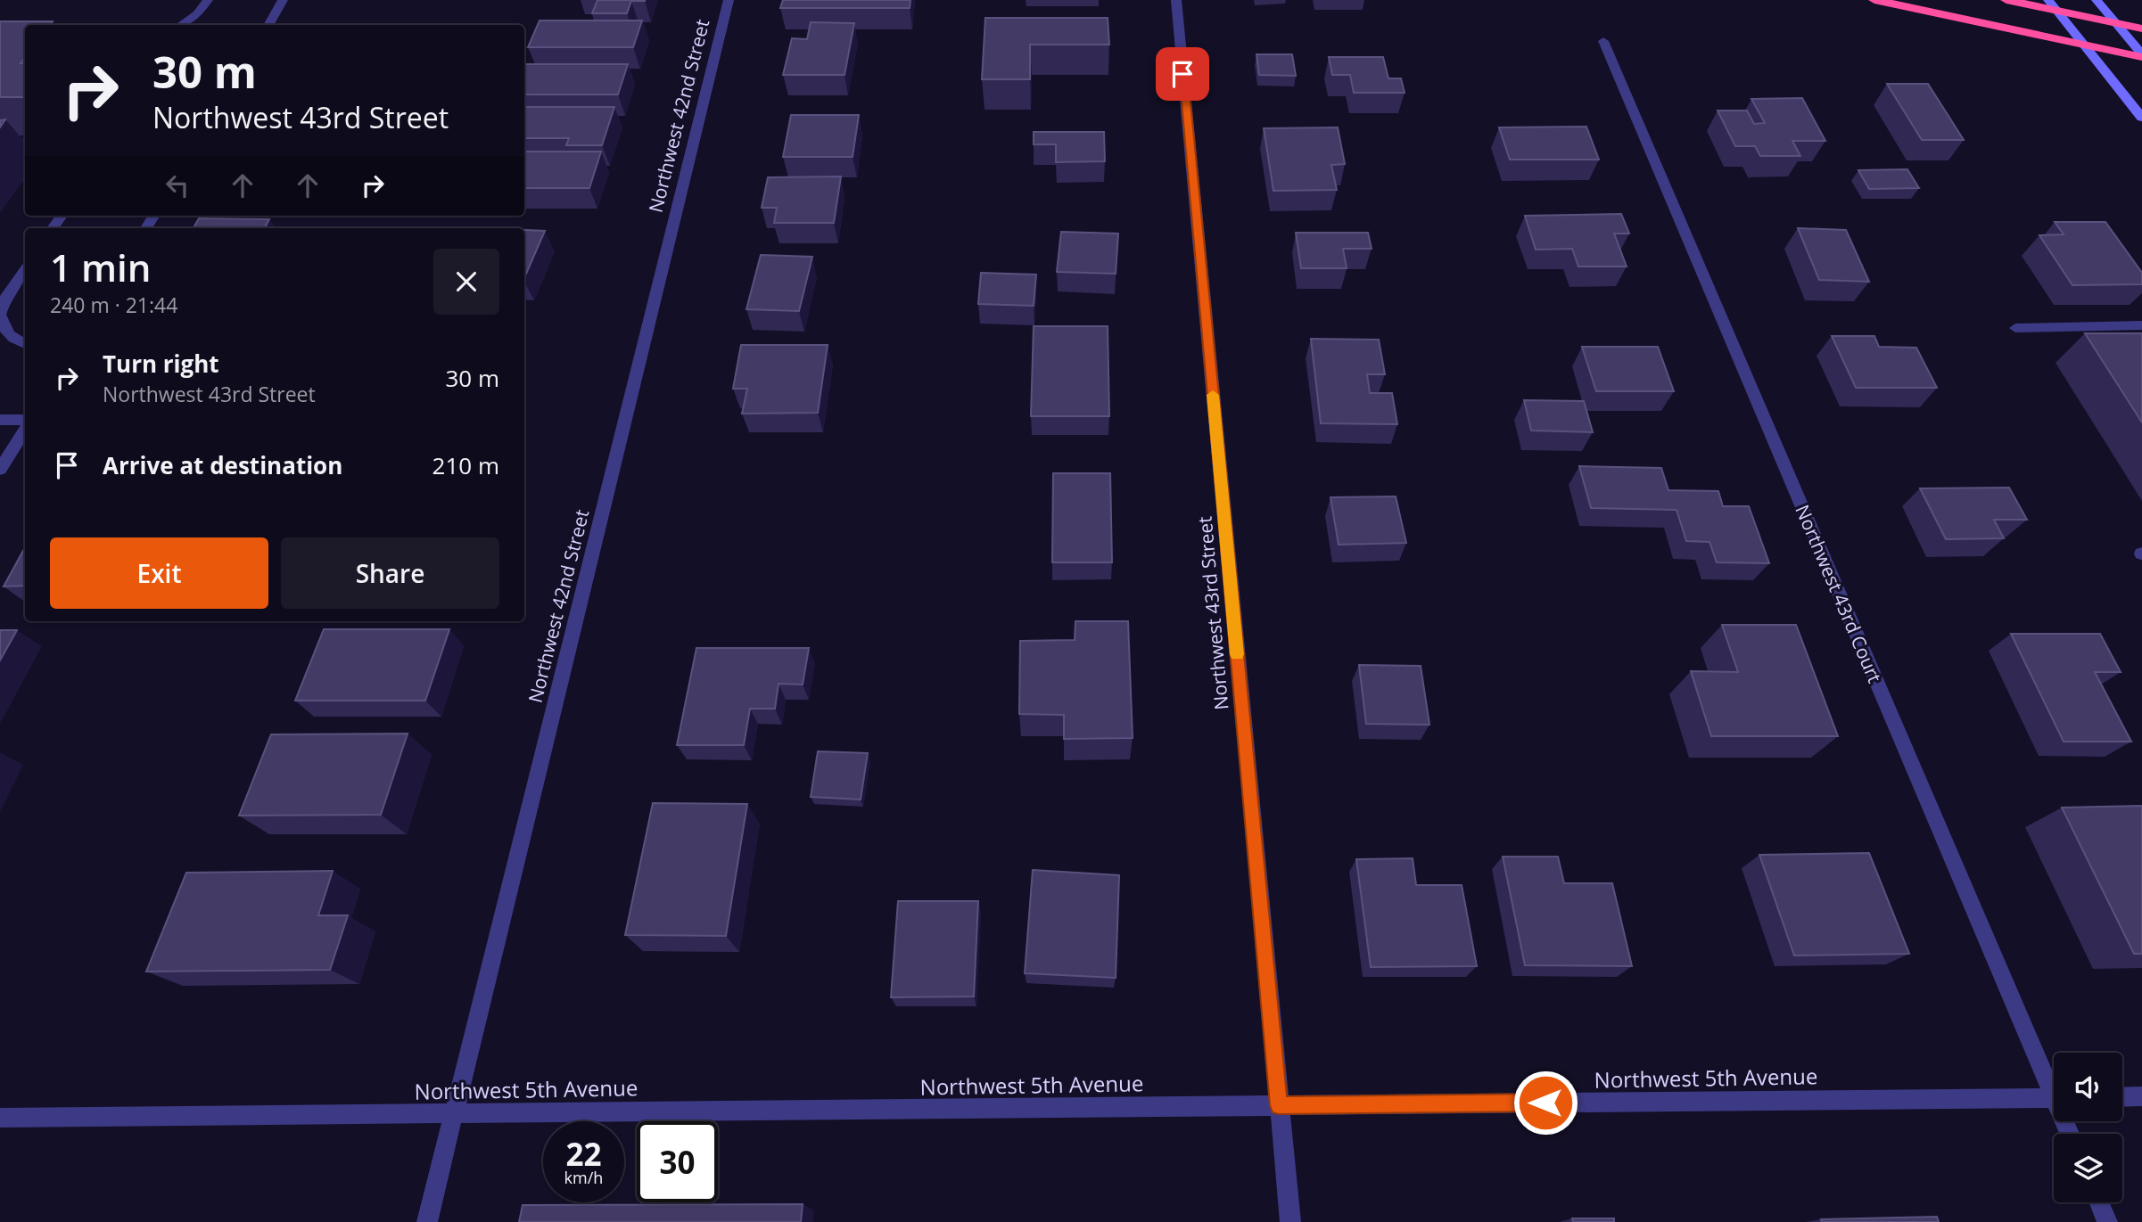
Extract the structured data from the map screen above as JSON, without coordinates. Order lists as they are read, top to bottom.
{
  "streets": {
    "street": [
      "Northwest 42nd Street",
      "Northwest 43rd Court",
      "Northwest 43rd Street",
      "Northwest 5th Avenue"
    ]
  },
  "crossings": [
    ["Northwest 42nd Street", "Northwest 5th Avenue"],
    ["Northwest 43rd Street", "Northwest 5th Avenue"]
  ],
  "page": {
    "turn": ["30 m", "Northwest 43rd Street"],
    "heading": ["1 min", "240 m · 21:44"],
    "list": [
      {
        "name": "Turn right",
        "note": "Northwest 43rd Street",
        "value": "30 m"
      },
      {
        "name": "Arrive at destination",
        "value": "210 m"
      }
    ],
    "buttons": ["Exit", "Share"],
    "speed": "22 km/h",
    "limit": "30"
  }
}
